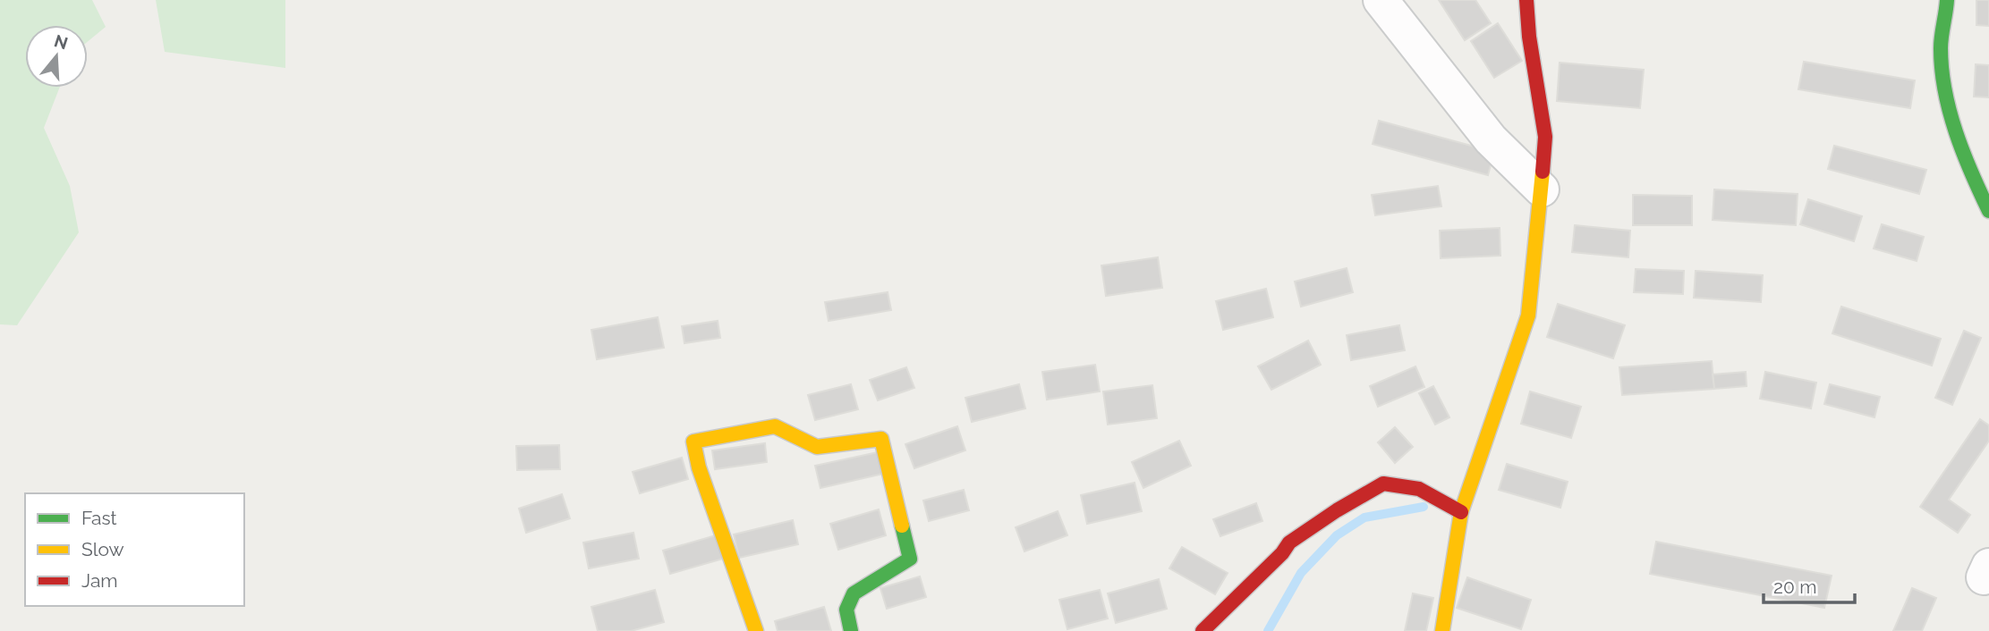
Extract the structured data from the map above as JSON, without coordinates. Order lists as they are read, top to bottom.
{
  "legend": ["Fast", "Slow", "Jam"],
  "scale_bar": "20 m",
  "north": "top"
}
